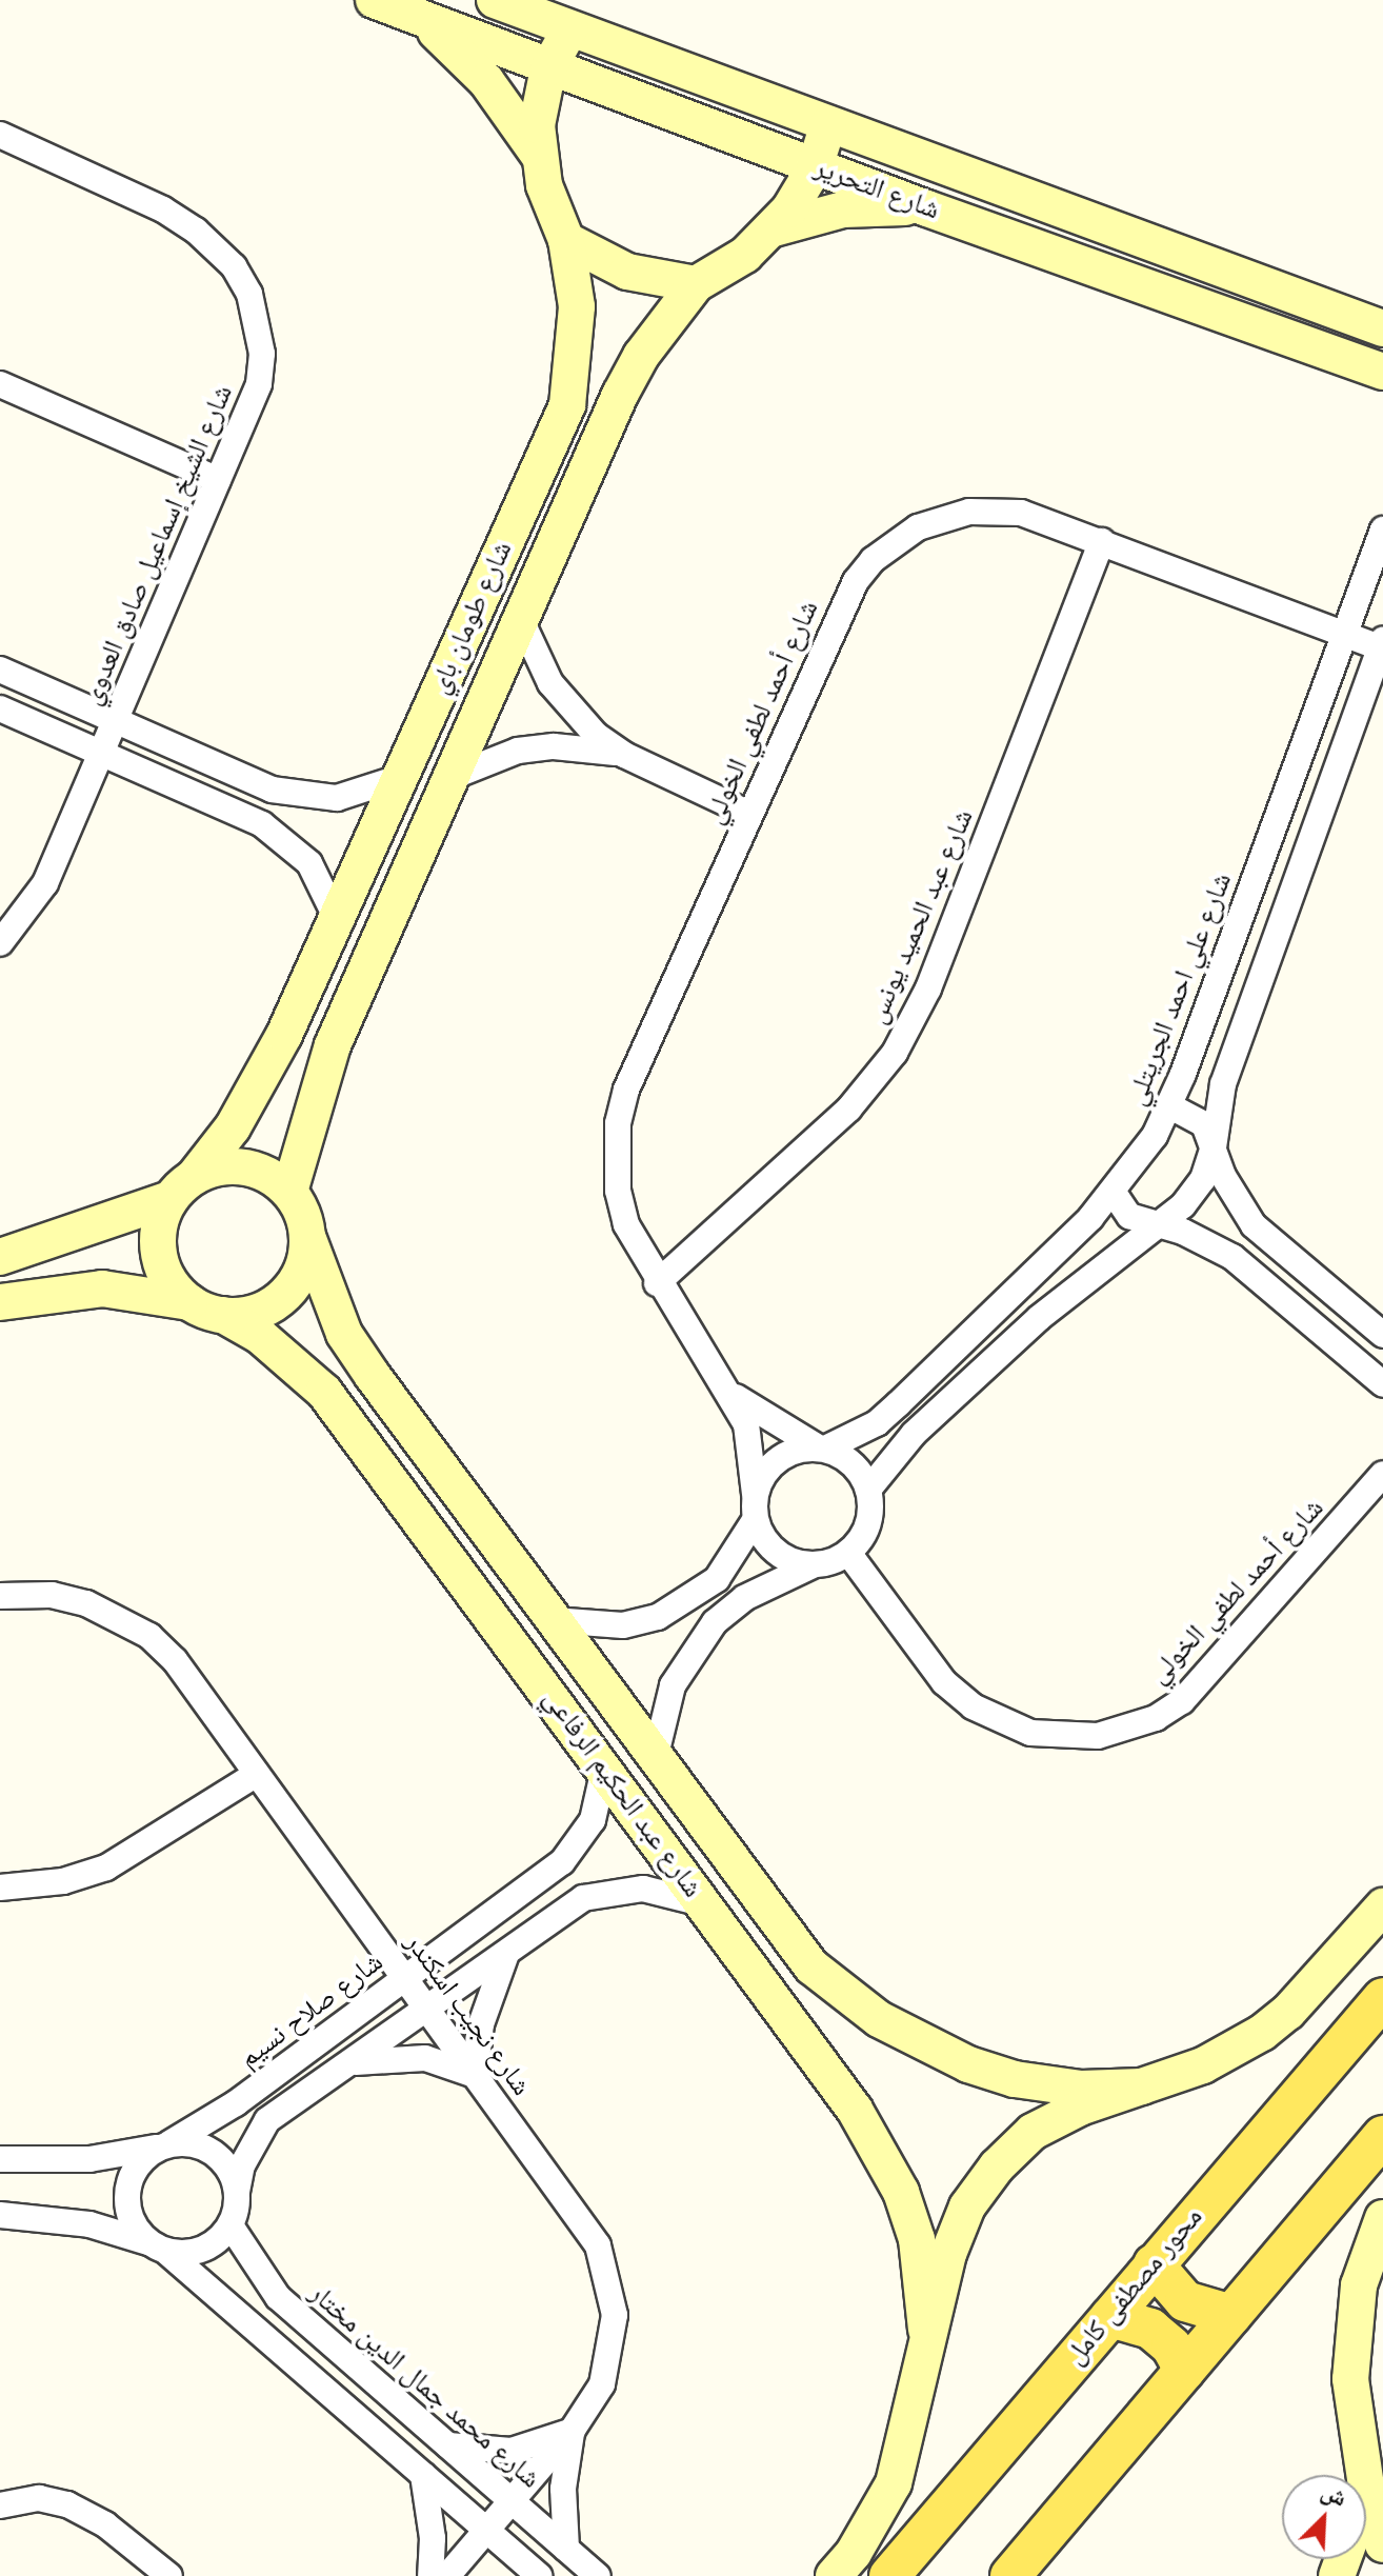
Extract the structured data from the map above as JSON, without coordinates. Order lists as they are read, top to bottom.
{
  "streets": {
    "main road": ["محور مصطفى كامل"],
    "street": [
      "شارع التحرير",
      "شارع الشيخ إسماعيل صادق العدوي",
      "شارع طومان باي",
      "شارع أحمد لطفي الخولي",
      "شارع عبد الحميد يونس",
      "شارع علي احمد الجريتلي",
      "شارع عبد الحكيم الرفاعي",
      "شارع صلاح نسيم",
      "شارع نجيب اسكندر",
      "شارع محمد جمال الدين مختار"
    ]
  },
  "crossings": [
    ["شارع التحرير", "شارع طومان باي"],
    ["شارع طومان باي", "شارع عبد الحكيم الرفاعي"],
    ["شارع أحمد لطفي الخولي", "شارع عبد الحميد يونس"],
    ["شارع أحمد لطفي الخولي", "شارع علي احمد الجريتلي"],
    ["شارع عبد الحكيم الرفاعي", "شارع صلاح نسيم"],
    ["شارع صلاح نسيم", "شارع نجيب اسكندر"],
    ["شارع صلاح نسيم", "شارع محمد جمال الدين مختار"],
    ["شارع نجيب اسكندر", "شارع محمد جمال الدين مختار"]
  ],
  "north": "top right"
}
